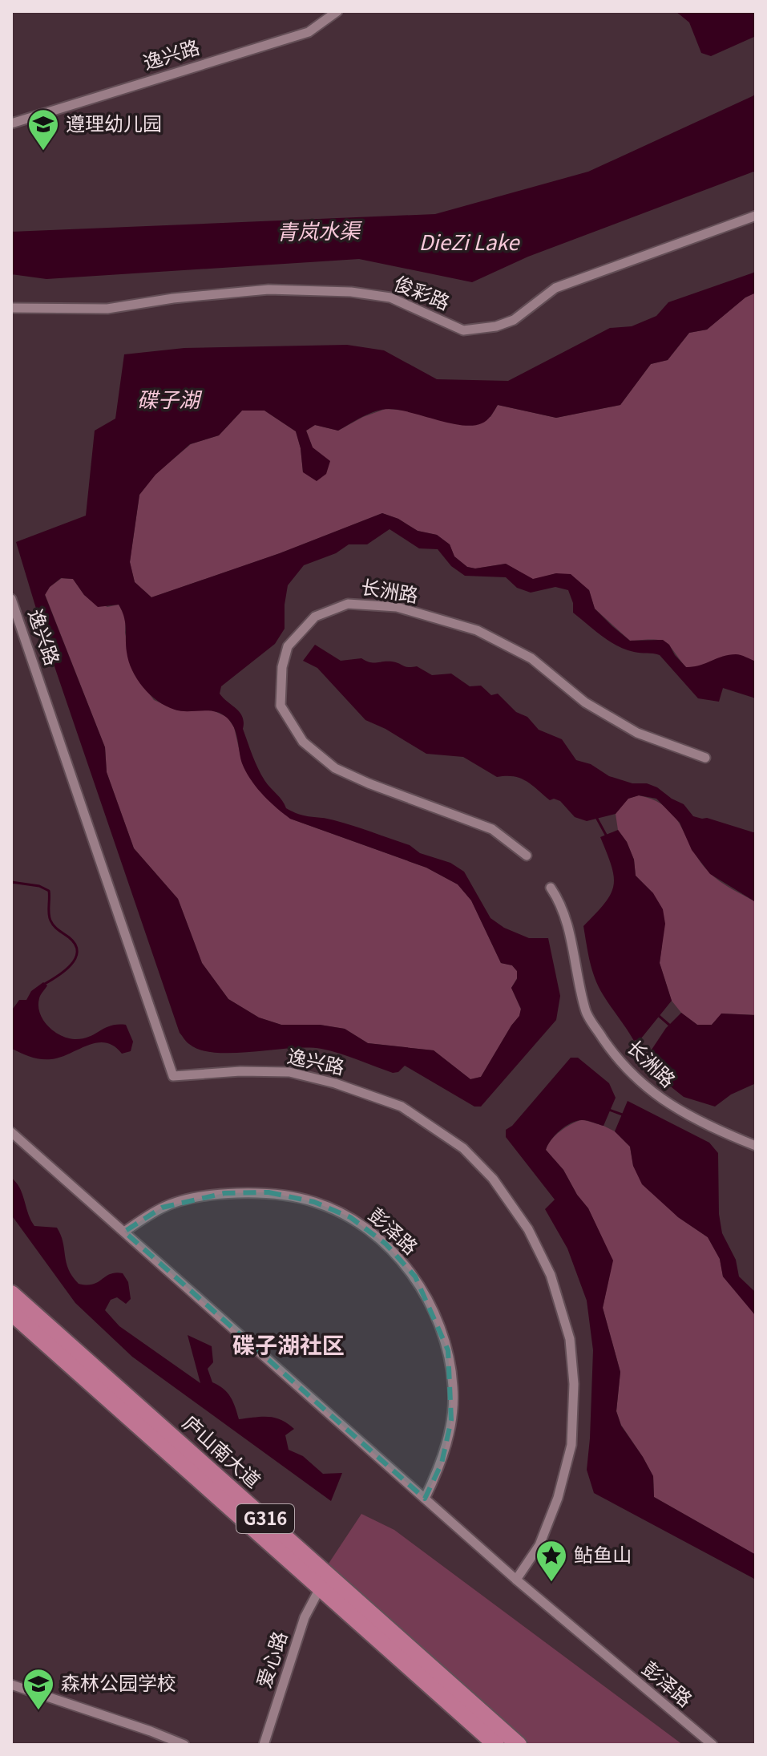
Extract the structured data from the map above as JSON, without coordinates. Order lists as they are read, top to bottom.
{
  "streets": {
    "highway": ["庐山南大道", "G316"],
    "street": [
      "逸兴路",
      "俊彩路",
      "长洲路",
      "彭泽路",
      "爱心路"
    ]
  },
  "crossings": [
    ["逸兴路", "彭泽路"],
    ["庐山南大道", "爱心路"]
  ],
  "districts": ["碟子湖社区"],
  "water": ["青岚水渠", "DieZi Lake", "碟子湖"],
  "places": {
    "school or university": ["遵理幼儿园", "森林公园学校"],
    "place": ["鲇鱼山"]
  }
}
